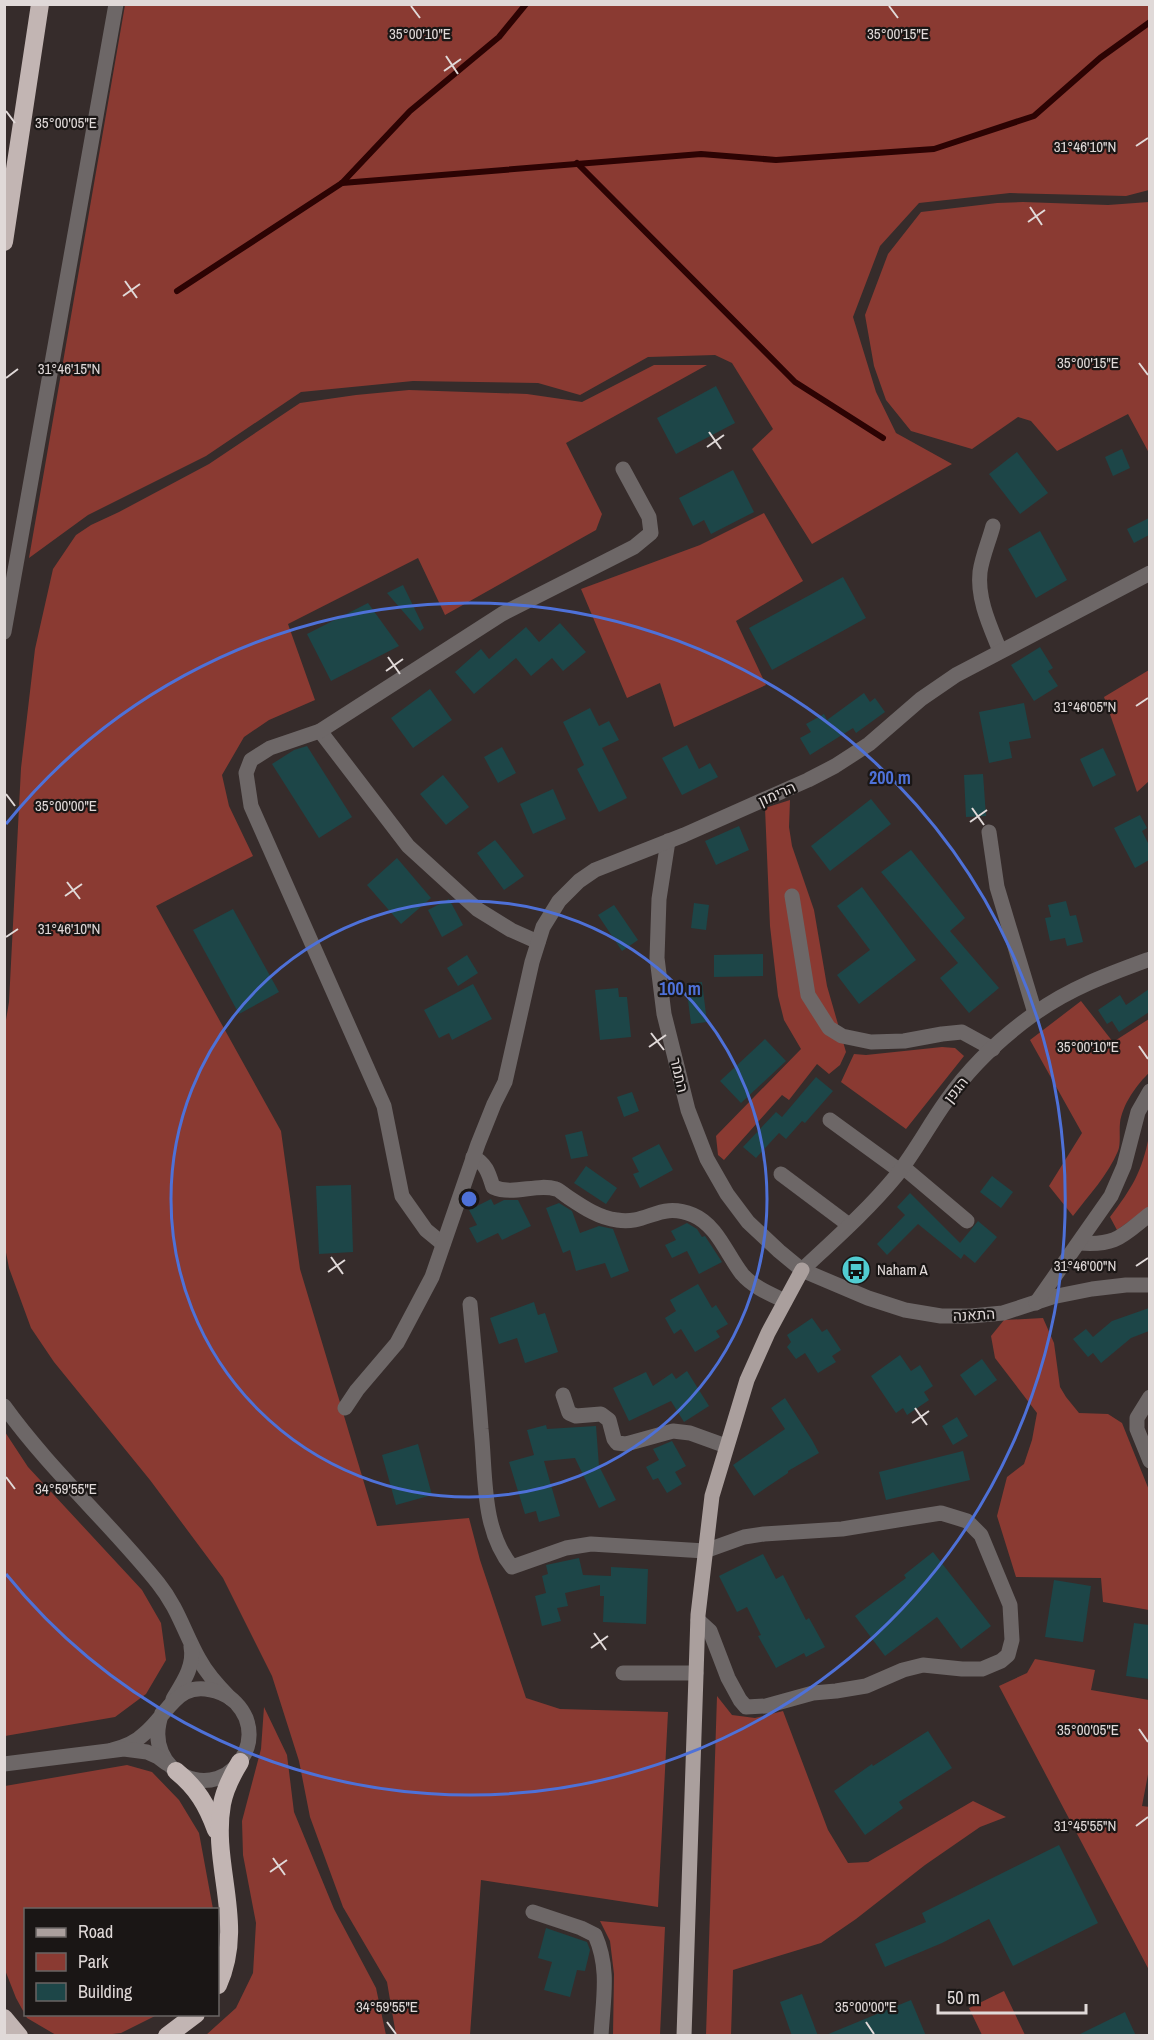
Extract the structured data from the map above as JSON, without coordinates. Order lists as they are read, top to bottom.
{
  "streets": {
    "street": [
      "הרימון",
      "התמר",
      "הגפן",
      "התאנה"
    ]
  },
  "crossings": [
    ["הרימון", "התמר"],
    ["התמר", "הגפן"],
    ["התמר", "התאנה"],
    ["הגפן", "התאנה"]
  ],
  "places": {
    "bus stop": ["Naham A"]
  },
  "legend": ["Road", "Park", "Building"],
  "scale_bar": "50 m",
  "coordinates": [
    "35°00'15\"E",
    "35°00'10\"E",
    "35°00'05\"E",
    "31°46'10\"N",
    "31°46'15\"N",
    "31°46'05\"N",
    "35°00'00\"E",
    "31°46'00\"N",
    "34°59'55\"E",
    "31°45'55\"N"
  ],
  "rings": ["200 m", "100 m"]
}
